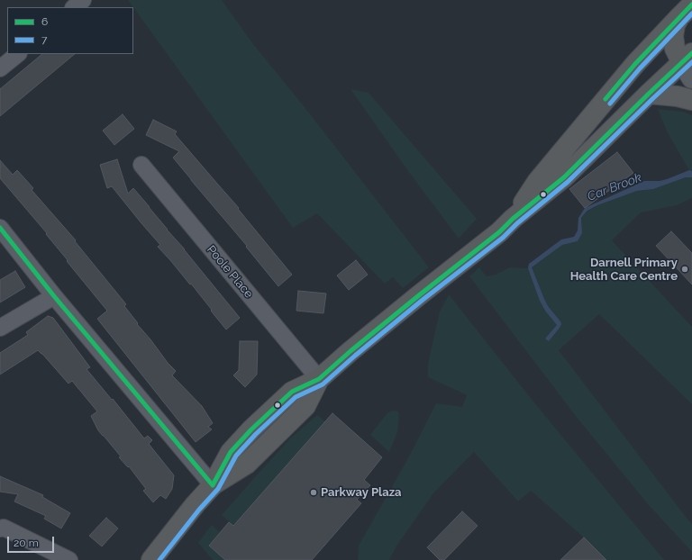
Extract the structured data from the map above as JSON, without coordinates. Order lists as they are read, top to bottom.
{
  "streets": {
    "street": ["Poole Place"]
  },
  "water": ["Car Brook"],
  "places": ["Darnell Primary Health Care Centre", "Parkway Plaza"],
  "lines": ["transit line 6", "transit line 7"],
  "legend": ["6", "7"],
  "scale_bar": "20 m"
}
